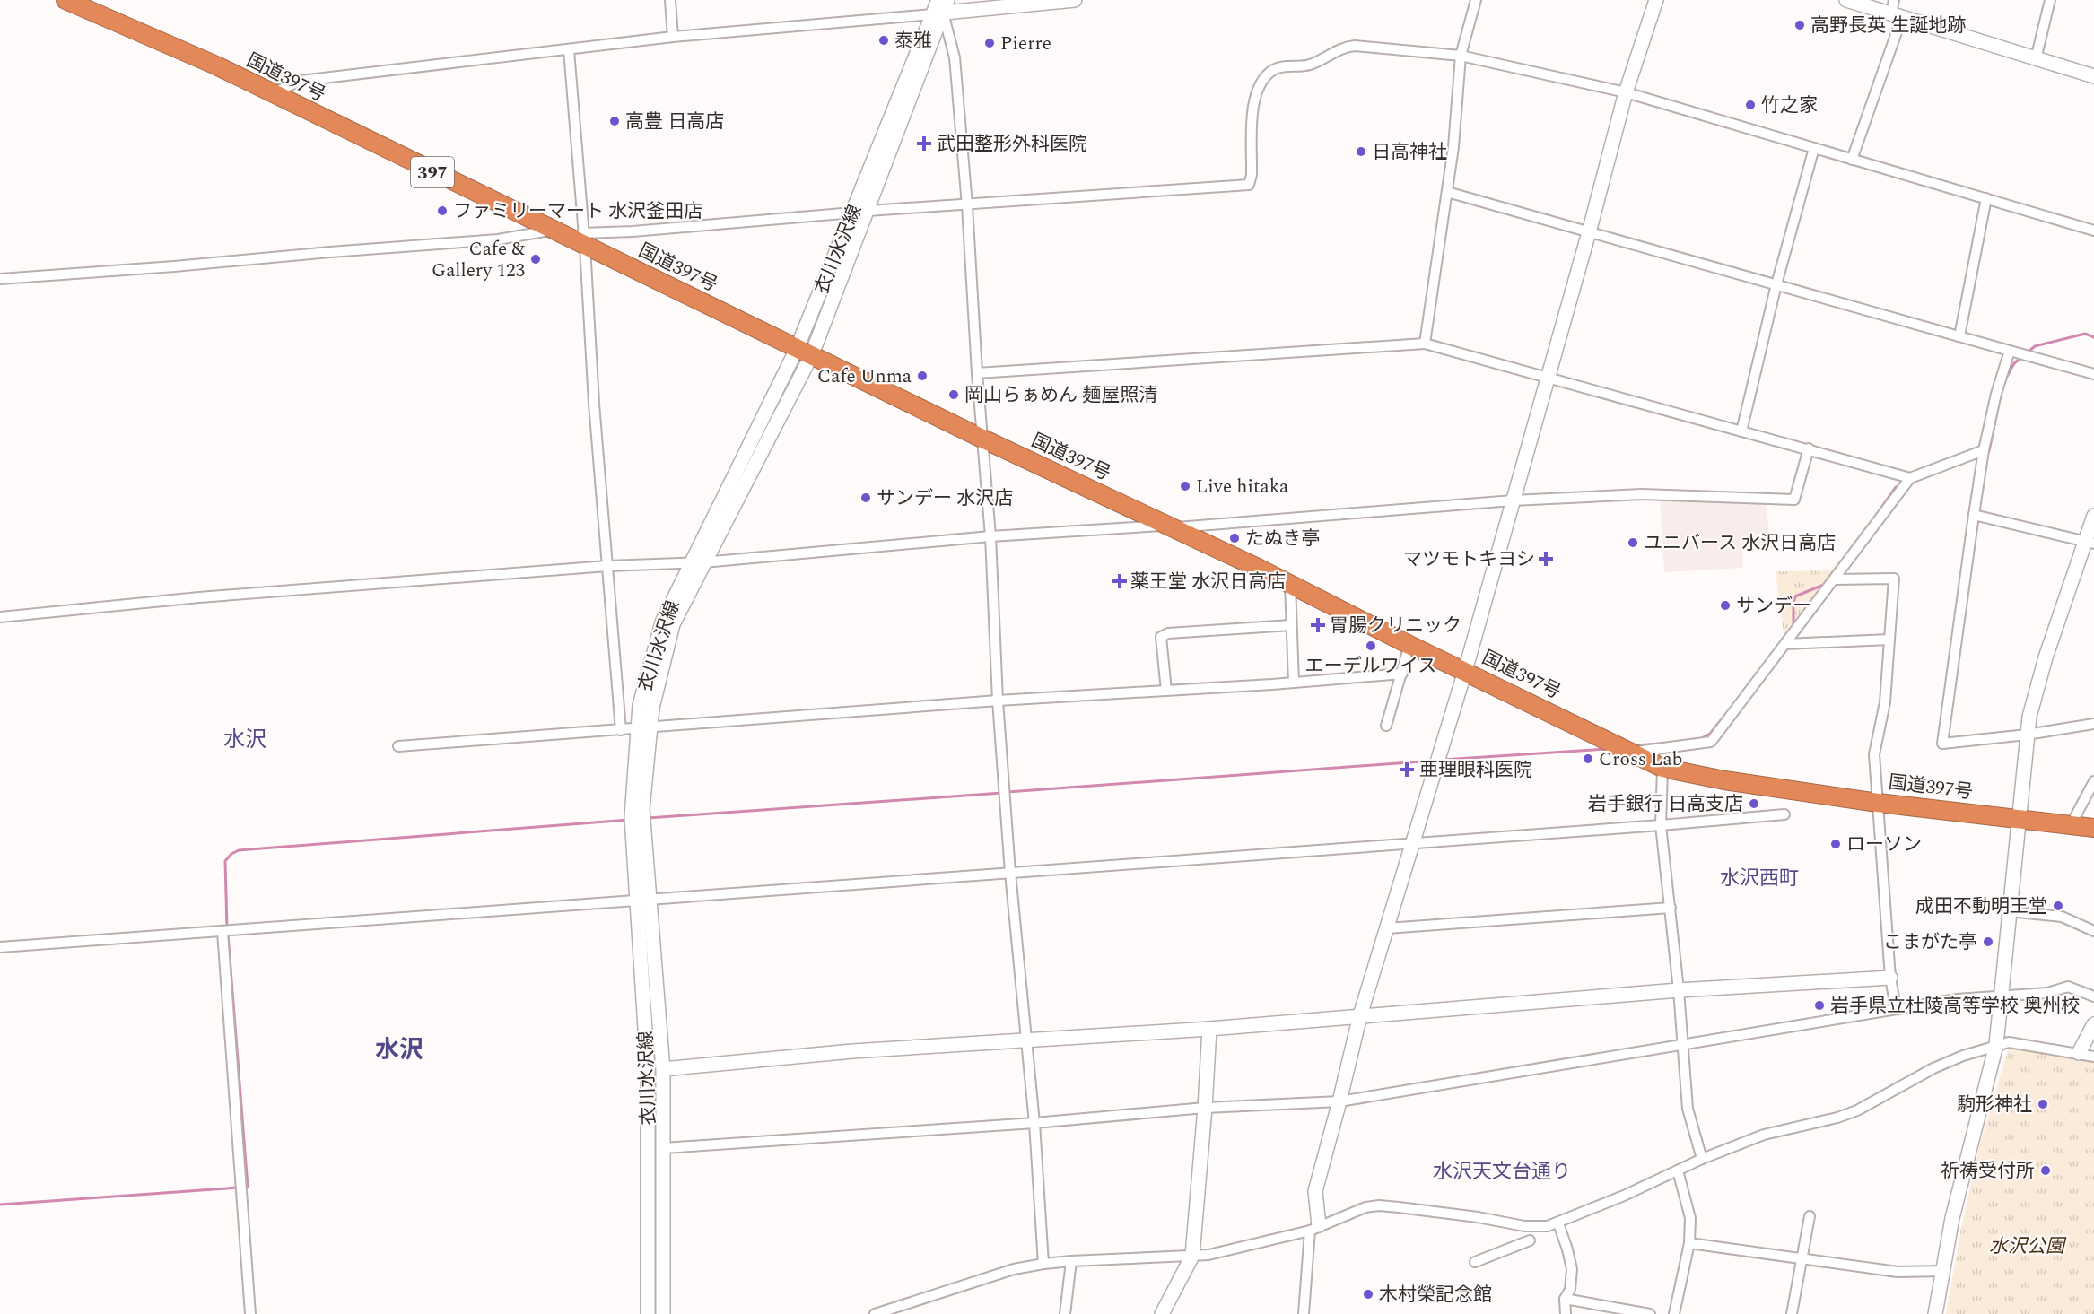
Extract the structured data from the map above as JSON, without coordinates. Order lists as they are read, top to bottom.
{
  "streets": {
    "highway": ["国道397号", "397"],
    "street": ["衣川水沢線"]
  },
  "crossings": [
    ["国道397号", "衣川水沢線"]
  ],
  "districts": [
    "水沢",
    "水沢西町",
    "水沢",
    "水沢天文台通り"
  ],
  "parks": ["水沢公園"],
  "places": {
    "other": [
      "高野長英 生誕地跡",
      "泰雅",
      "Pierre",
      "竹之家",
      "高豊 日高店",
      "日高神社",
      "ファミリーマート 水沢釜田店",
      "Cafe & Gallery 123",
      "Cafe Unma",
      "岡山らぁめん 麺屋照清",
      "Live hitaka",
      "サンデー 水沢店",
      "たぬき亭",
      "ユニバース 水沢日高店",
      "サンデー",
      "エーデルワイス",
      "Cross Lab",
      "岩手銀行 日高支店",
      "ローソン",
      "成田不動明王堂",
      "こまがた亭",
      "岩手県立杜陵高等学校 奥州校",
      "駒形神社",
      "祈祷受付所",
      "木村榮記念館"
    ],
    "health": [
      "武田整形外科医院",
      "マツモトキヨシ",
      "薬王堂 水沢日高店",
      "胃腸クリニック",
      "亜理眼科医院"
    ]
  }
}
